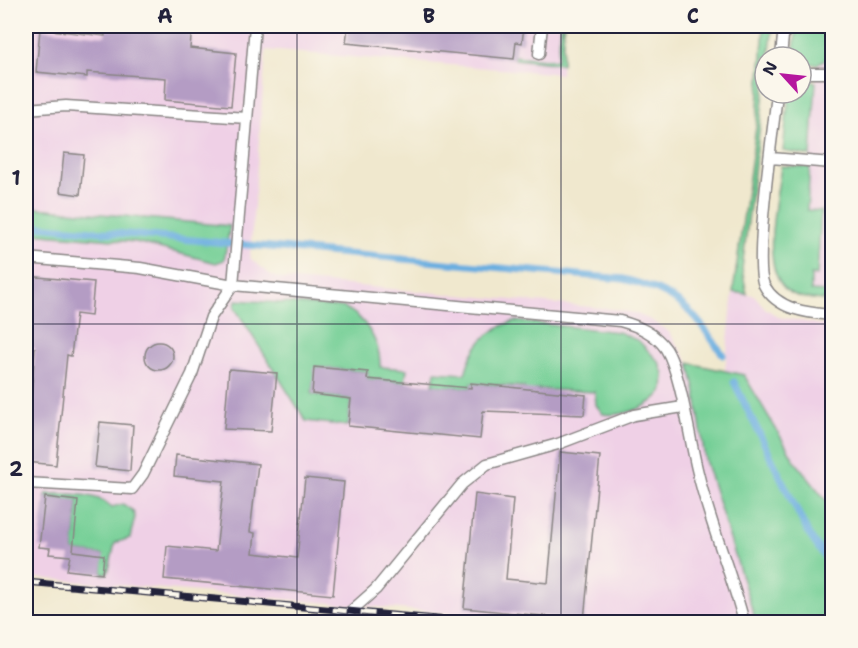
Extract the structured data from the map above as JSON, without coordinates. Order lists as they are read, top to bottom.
{
  "north": "top left",
  "grid": {
    "columns": ["A", "B", "C"],
    "rows": ["1", "2"]
  }
}
